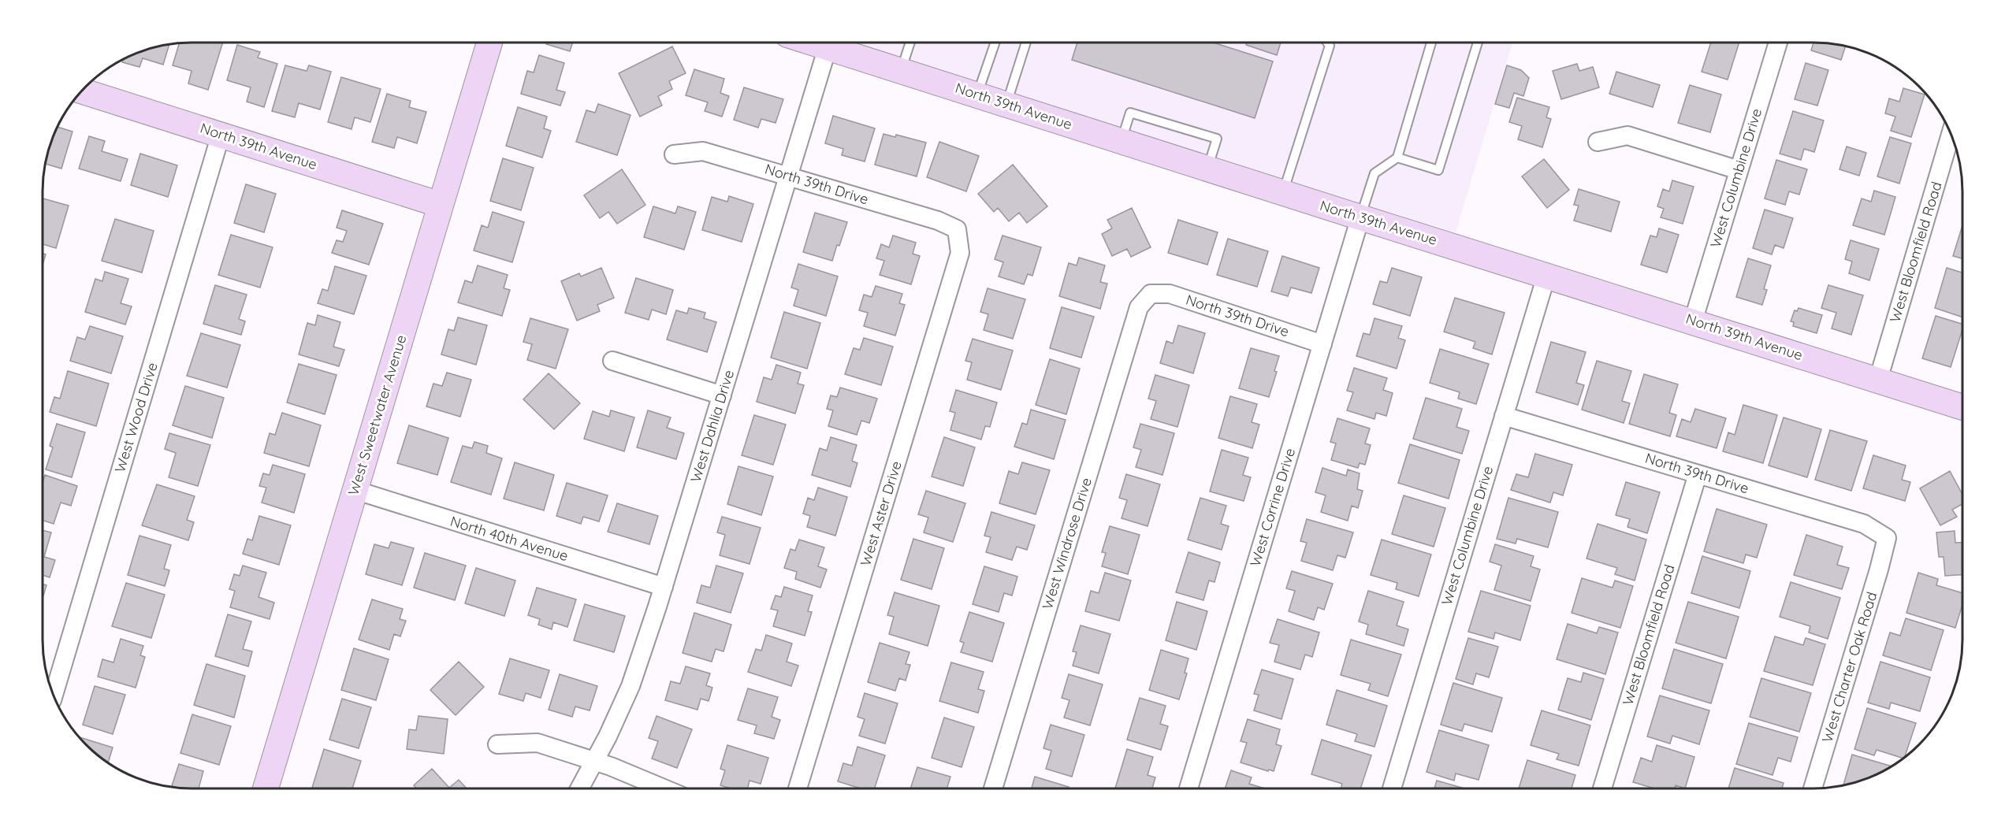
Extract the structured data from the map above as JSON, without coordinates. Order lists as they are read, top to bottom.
{
  "streets": {
    "street": [
      "North 39th Avenue",
      "West Columbine Drive",
      "North 39th Drive",
      "West Bloomfield Road",
      "West Sweetwater Avenue",
      "West Wood Drive",
      "West Dahlia Drive",
      "West Corrine Drive",
      "West Aster Drive",
      "North 40th Avenue",
      "West Windrose Drive",
      "West Charter Oak Road"
    ]
  },
  "crossings": [
    ["North 39th Avenue", "West Columbine Drive"],
    ["North 39th Avenue", "West Bloomfield Road"],
    ["North 39th Avenue", "West Sweetwater Avenue"],
    ["North 39th Avenue", "West Wood Drive"],
    ["North 39th Avenue", "West Dahlia Drive"],
    ["North 39th Avenue", "West Corrine Drive"],
    ["West Columbine Drive", "North 39th Drive"],
    ["North 39th Drive", "West Bloomfield Road"],
    ["North 39th Drive", "West Dahlia Drive"],
    ["North 39th Drive", "West Corrine Drive"],
    ["North 39th Drive", "West Aster Drive"],
    ["North 39th Drive", "West Windrose Drive"],
    ["North 39th Drive", "West Charter Oak Road"],
    ["West Sweetwater Avenue", "North 40th Avenue"],
    ["West Dahlia Drive", "North 40th Avenue"]
  ]
}
